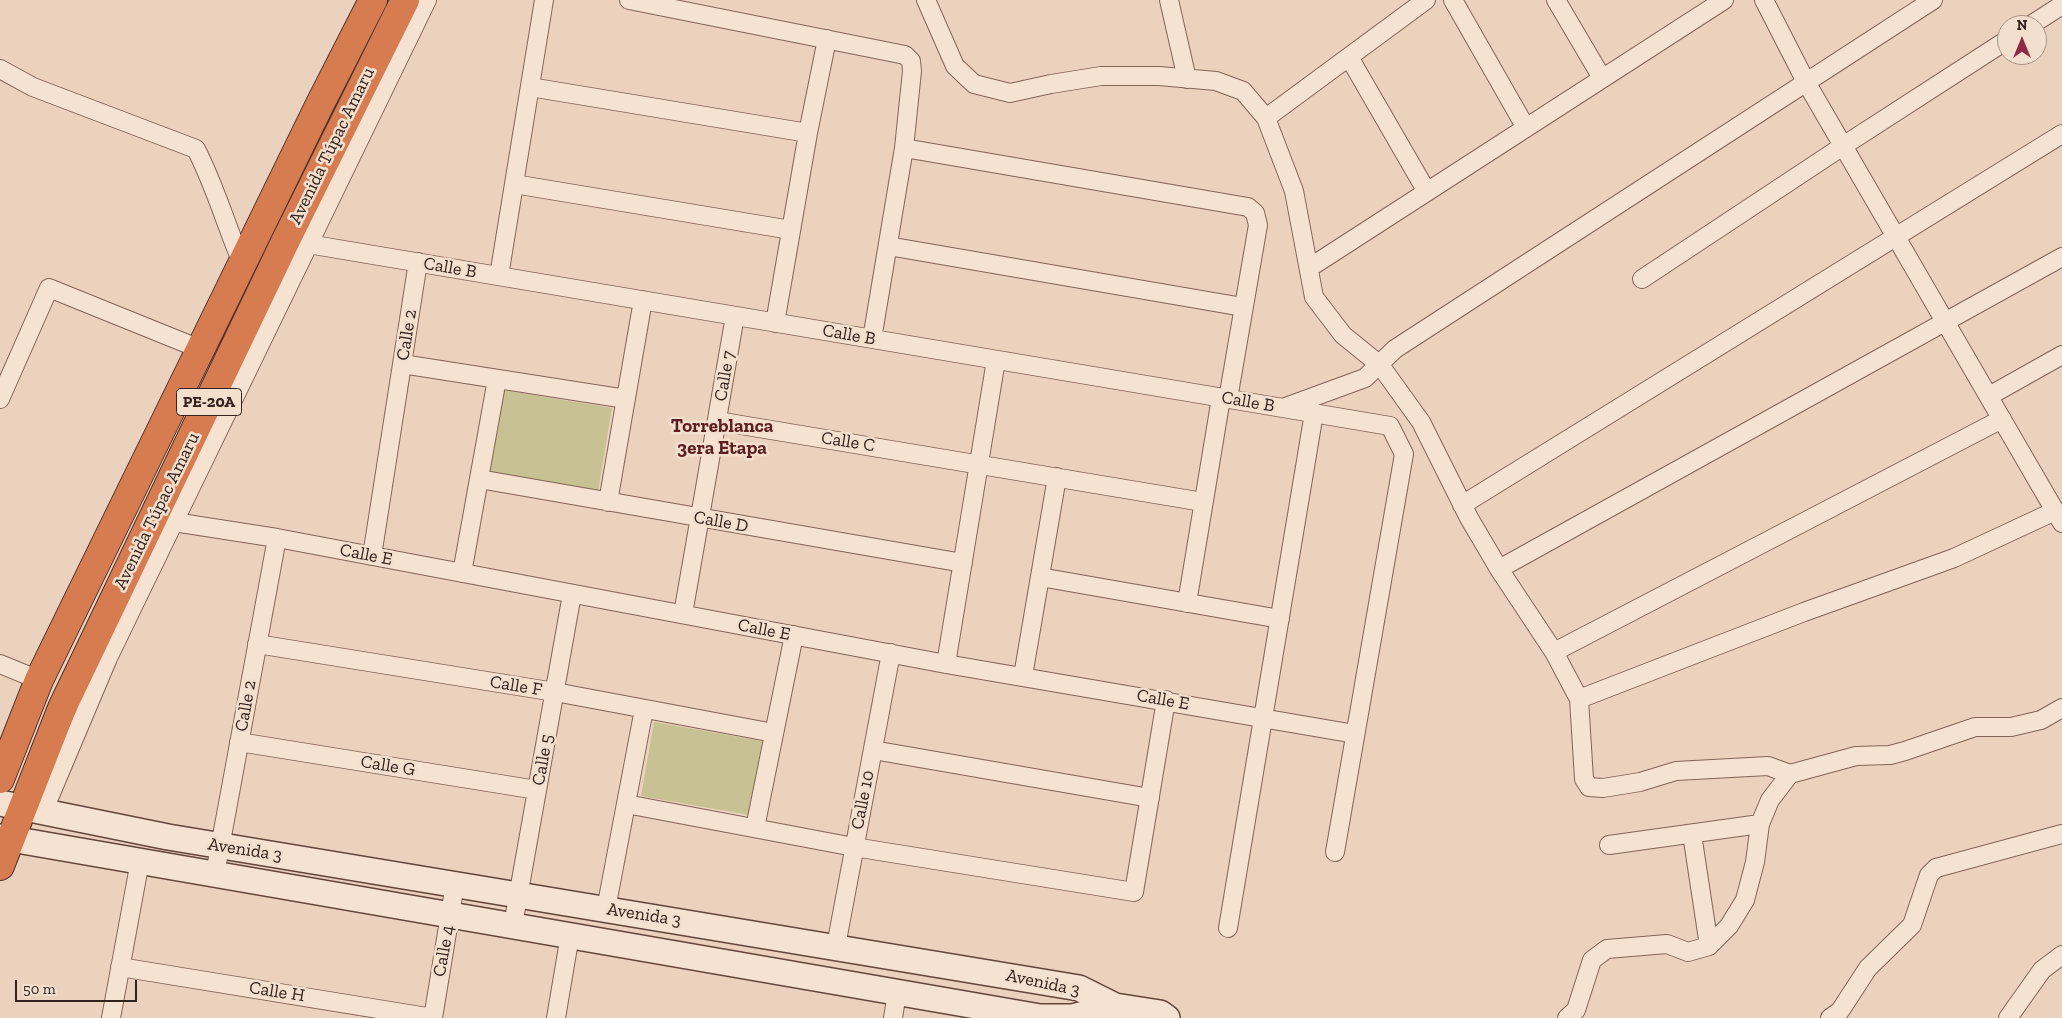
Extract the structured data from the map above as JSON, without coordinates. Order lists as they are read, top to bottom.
{
  "streets": {
    "highway": ["Avenida Túpac Amaru", "PE-20A"],
    "street": [
      "Calle B",
      "Calle 2",
      "Calle 7",
      "Calle C",
      "Calle D",
      "Calle E",
      "Calle F",
      "Calle 5",
      "Calle G",
      "Calle 10",
      "Avenida 3",
      "Calle 4",
      "Calle H"
    ]
  },
  "crossings": [
    ["Avenida Túpac Amaru", "Avenida 3"],
    ["Calle B", "Calle 2"],
    ["Calle B", "Calle 7"],
    ["Calle B", "Calle E"],
    ["Calle 2", "Calle E"],
    ["Calle 2", "Calle F"],
    ["Calle 2", "Calle G"],
    ["Calle 2", "Avenida 3"],
    ["Calle 7", "Calle C"],
    ["Calle 7", "Calle D"],
    ["Calle 7", "Calle E"],
    ["Calle E", "Calle 5"],
    ["Calle E", "Calle 10"],
    ["Calle F", "Calle 5"],
    ["Calle 5", "Calle G"],
    ["Calle 5", "Avenida 3"],
    ["Calle 10", "Avenida 3"],
    ["Avenida 3", "Calle 4"],
    ["Calle 4", "Calle H"]
  ],
  "districts": ["Torreblanca 3era Etapa"],
  "scale_bar": "50 m",
  "north": "top"
}
